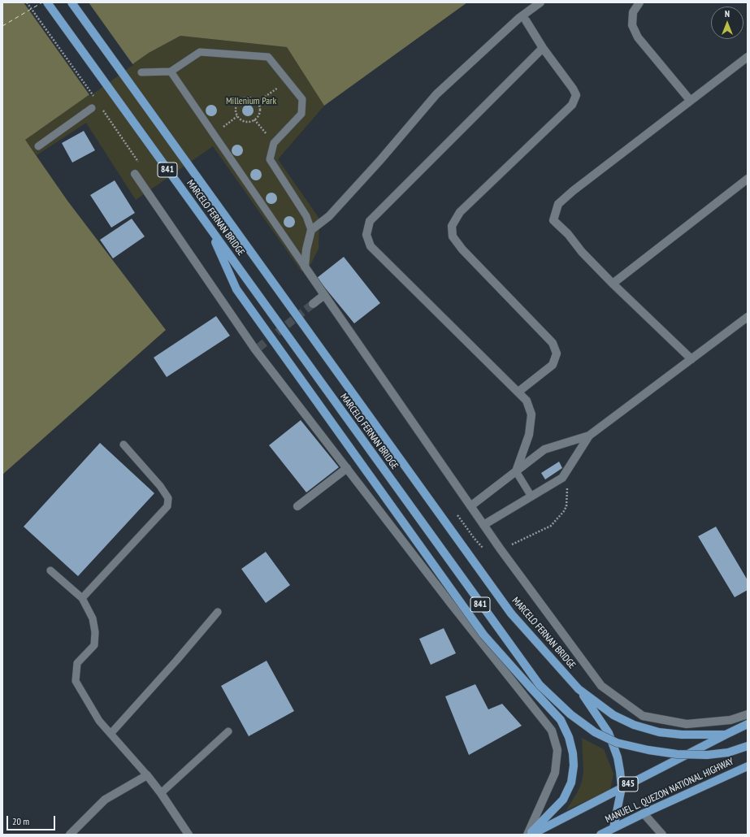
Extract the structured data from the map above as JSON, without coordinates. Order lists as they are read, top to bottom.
{
  "streets": {
    "main road": [
      "841",
      "MARCELO FERNAN BRIDGE",
      "845",
      "MANUEL L. QUEZON NATIONAL HIGHWAY"
    ]
  },
  "crossings": [
    ["MARCELO FERNAN BRIDGE", "845"]
  ],
  "parks": ["Millenium Park"],
  "scale_bar": "20 m",
  "north": "top"
}
